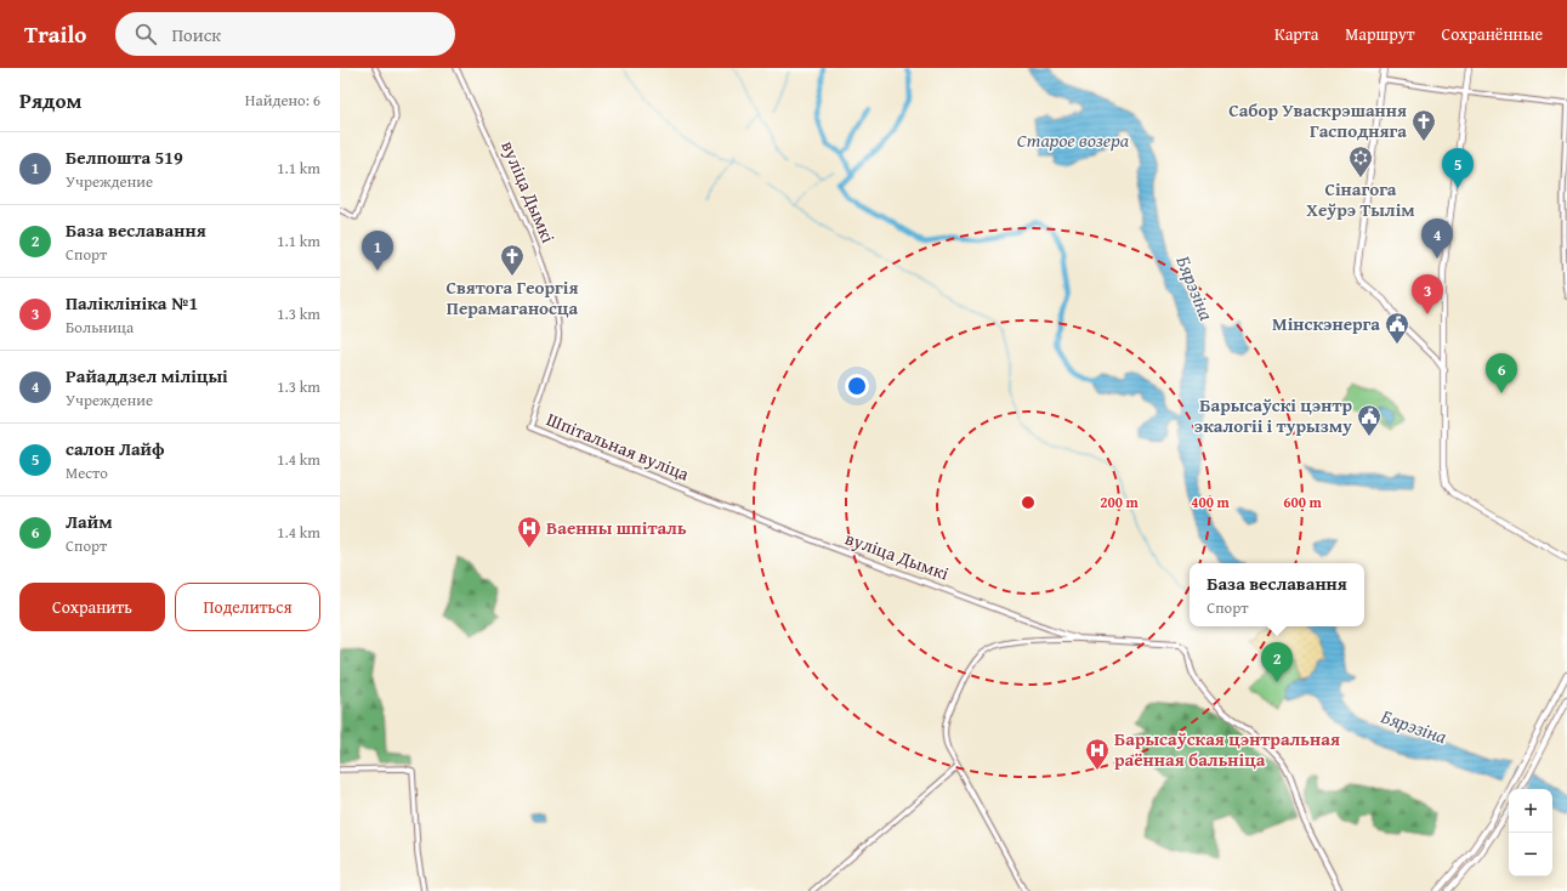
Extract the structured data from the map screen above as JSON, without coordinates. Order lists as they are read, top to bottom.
{
  "streets": {
    "main road": ["вуліца Дымкі", "Шпітальная вуліца"]
  },
  "crossings": [
    ["вуліца Дымкі", "Шпітальная вуліца"]
  ],
  "water": ["Старое возера", "Бярэзіна"],
  "places": {
    "church": ["Сабор Уваскрэшання Гасподняга", "Святога Георгія Перамаганосца"],
    "synagogue": ["Сінагога Хеўрэ Тылім"],
    "public building": ["Мінскэнерга", "Барысаўскі цэнтр экалогіі і турызму"],
    "hospital": ["Ваенны шпіталь", "Барысаўская цэнтральная раённая бальніца"]
  },
  "page": {
    "header": "Trailo",
    "search": "Поиск",
    "nav": ["Карта", "Маршрут", "Сохранённые"],
    "heading": ["Рядом", "Найдено: 6"],
    "list": [
      {
        "mark": "1",
        "name": "Белпошта 519",
        "note": "Учреждение",
        "value": "1.1 km"
      },
      {
        "mark": "2",
        "name": "База веславання",
        "note": "Спорт",
        "value": "1.1 km"
      },
      {
        "mark": "3",
        "name": "Паліклініка №1",
        "note": "Больница",
        "value": "1.3 km"
      },
      {
        "mark": "4",
        "name": "Райаддзел міліцыі",
        "note": "Учреждение",
        "value": "1.3 km"
      },
      {
        "mark": "5",
        "name": "салон Лайф",
        "note": "Место",
        "value": "1.4 km"
      },
      {
        "mark": "6",
        "name": "Лайм",
        "note": "Спорт",
        "value": "1.4 km"
      }
    ],
    "pins": [
      "5",
      "4",
      "1",
      "3",
      "6",
      "2"
    ],
    "popup": ["База веславання", "Спорт"],
    "buttons": ["Сохранить", "Поделиться"],
    "map_buttons": ["+", "−"]
  },
  "rings": ["200 m", "400 m", "600 m"]
}
